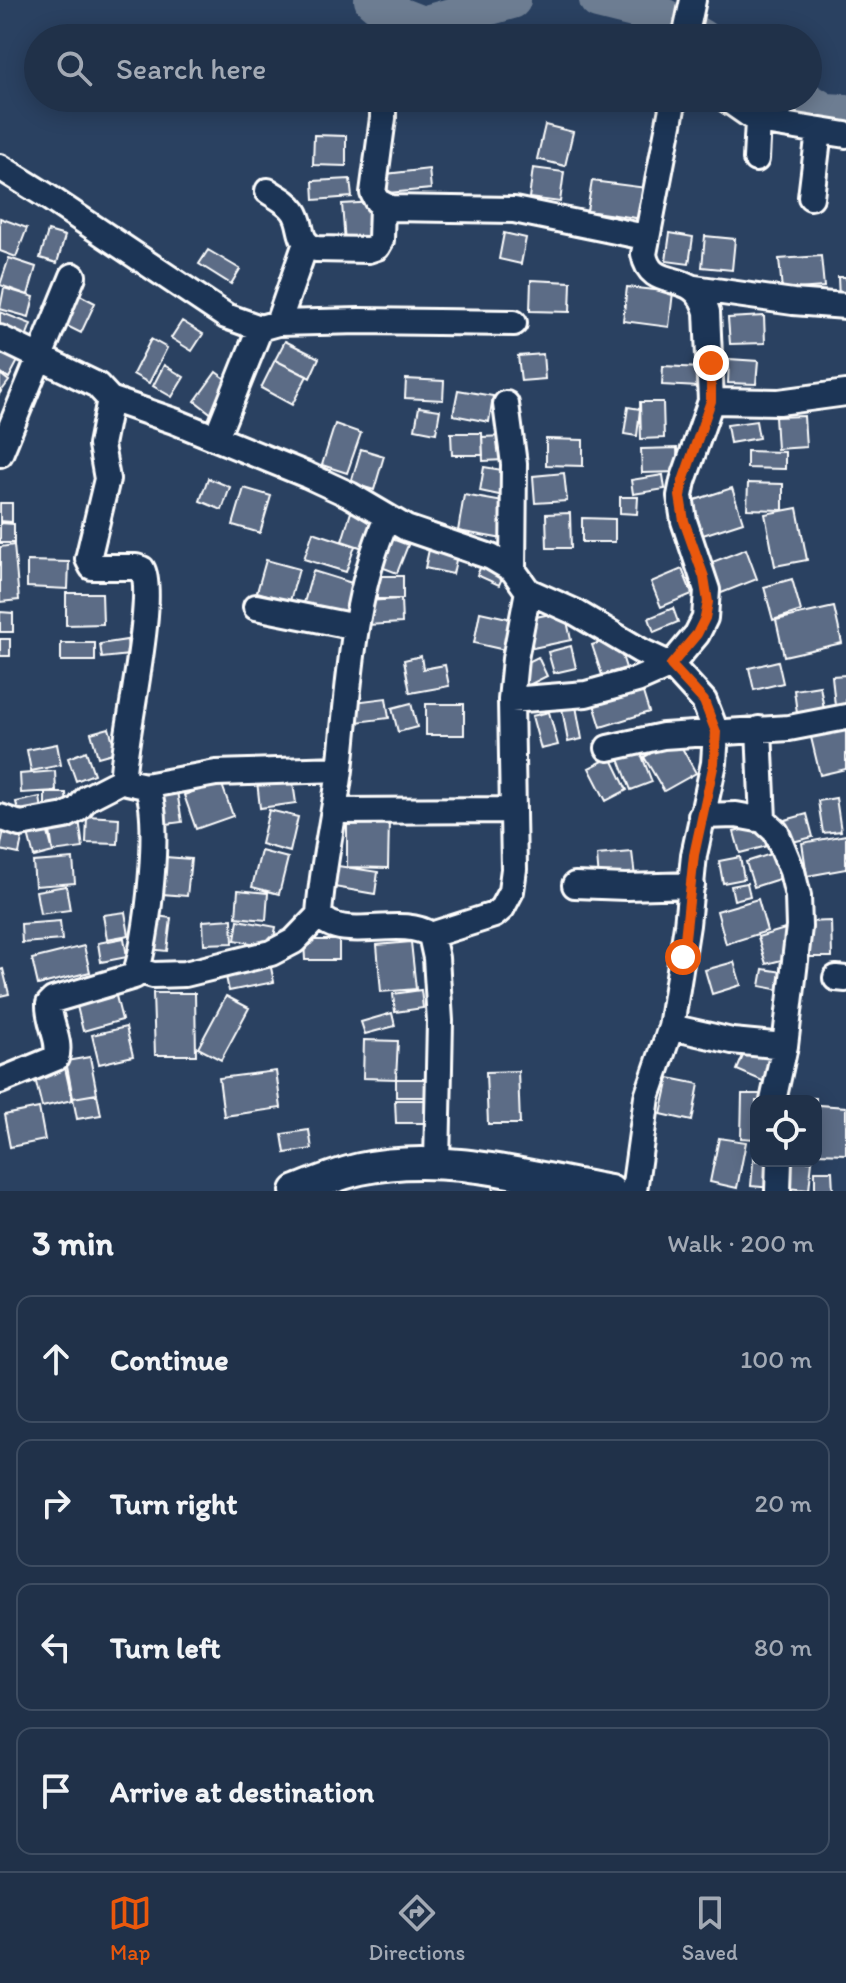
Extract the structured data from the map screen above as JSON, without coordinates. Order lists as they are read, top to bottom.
{
  "page": {
    "search": "Search here",
    "heading": ["3 min", "Walk · 200 m"],
    "list": [
      ["Continue", "100 m"],
      ["Turn right", "20 m"],
      ["Turn left", "80 m"],
      "Arrive at destination"
    ],
    "nav": ["Map", "Directions", "Saved"]
  }
}
